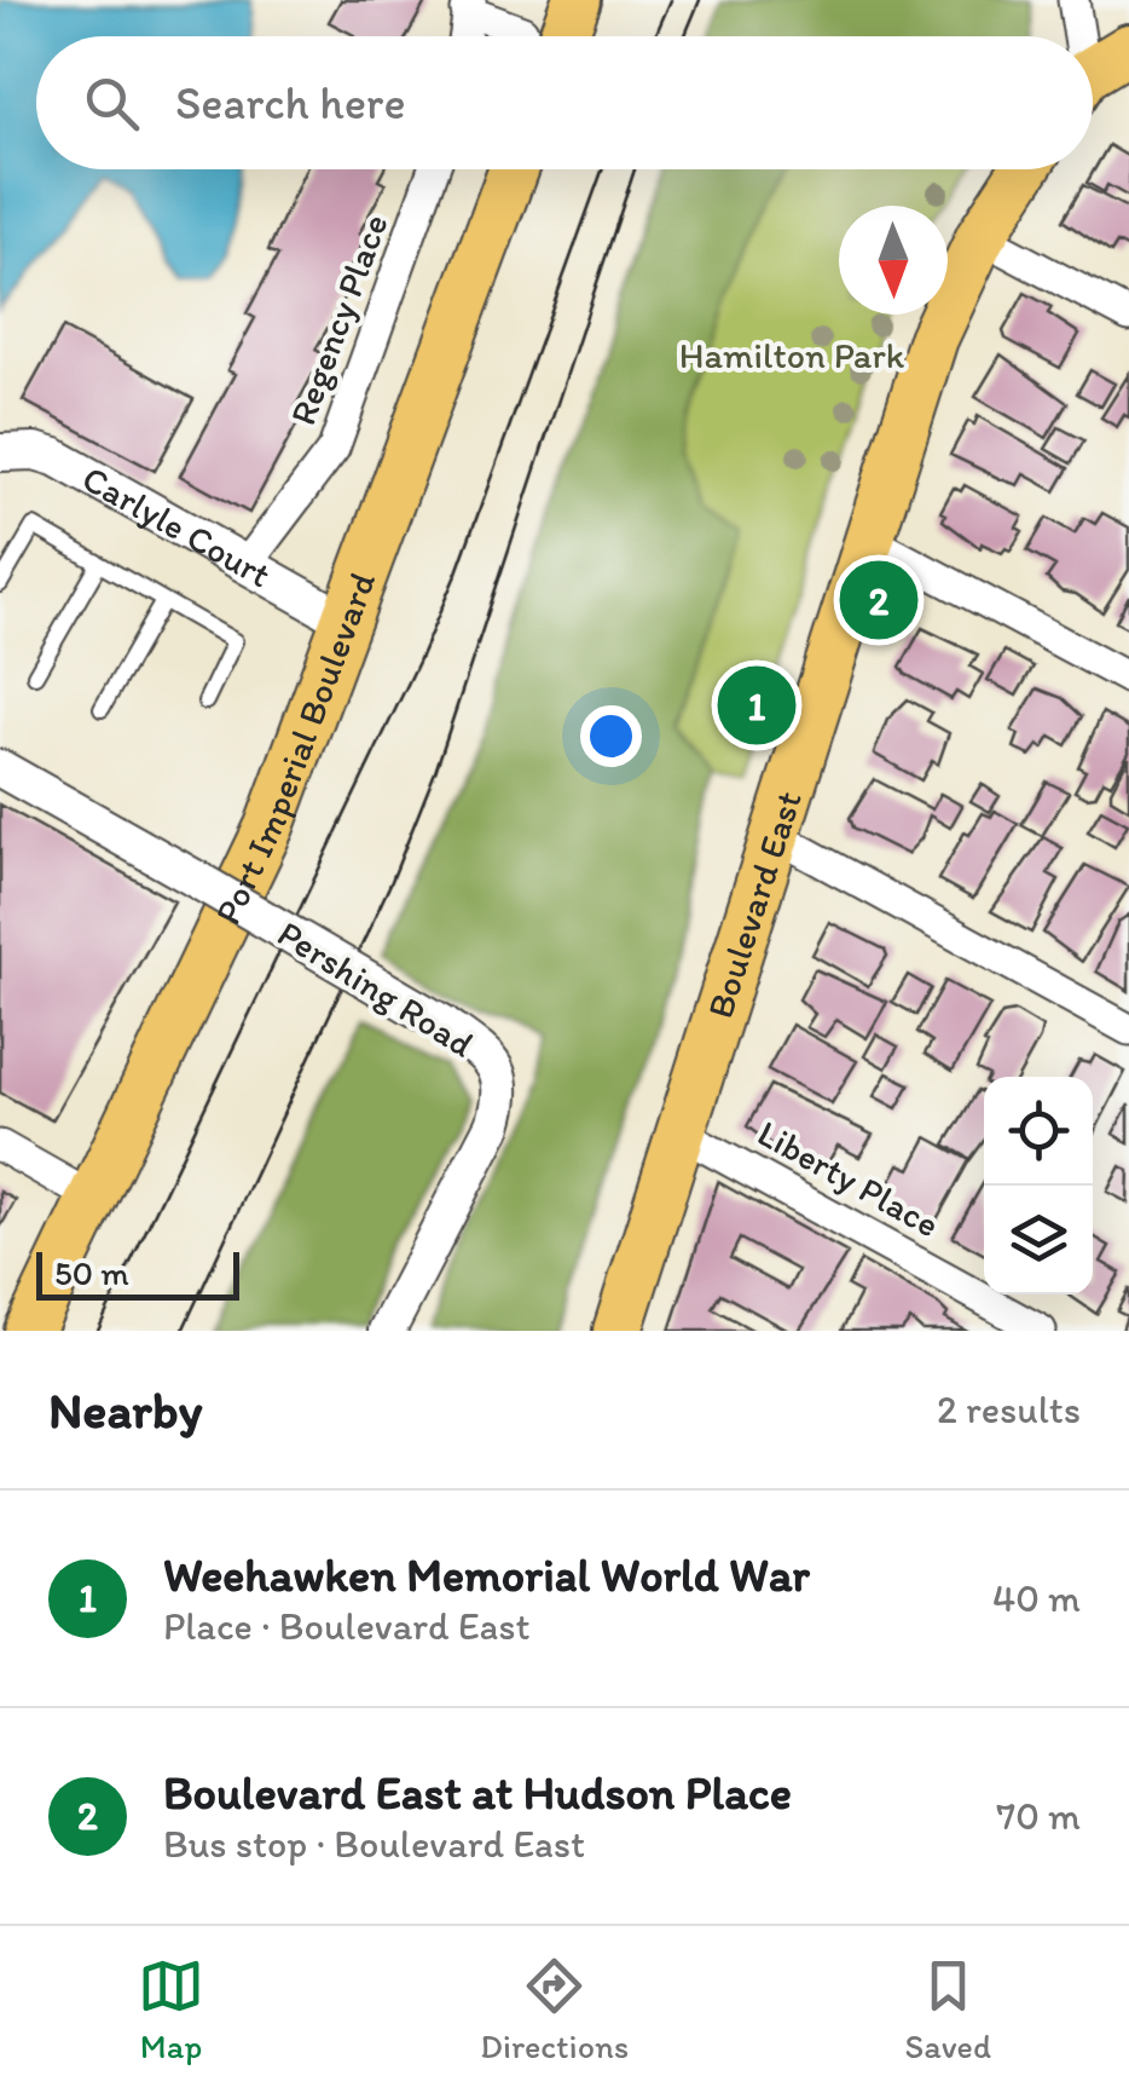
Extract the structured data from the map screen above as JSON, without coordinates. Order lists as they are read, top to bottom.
{
  "streets": {
    "main road": ["Port Imperial Boulevard", "Boulevard East"],
    "street": [
      "Regency Place",
      "Carlyle Court",
      "Pershing Road",
      "Liberty Place"
    ]
  },
  "crossings": [
    ["Regency Place", "Carlyle Court"],
    ["Carlyle Court", "Port Imperial Boulevard"],
    ["Boulevard East", "Liberty Place"]
  ],
  "parks": ["Hamilton Park"],
  "scale_bar": "50 m",
  "north": "bottom",
  "page": {
    "search": "Search here",
    "pins": ["2", "1"],
    "scale": "50 m",
    "heading": ["Nearby", "2 results"],
    "list": [
      {
        "mark": "1",
        "name": "Weehawken Memorial World War",
        "note": "Place · Boulevard East",
        "value": "40 m"
      },
      {
        "mark": "2",
        "name": "Boulevard East at Hudson Place",
        "note": "Bus stop · Boulevard East",
        "value": "70 m"
      }
    ],
    "nav": ["Map", "Directions", "Saved"]
  }
}
